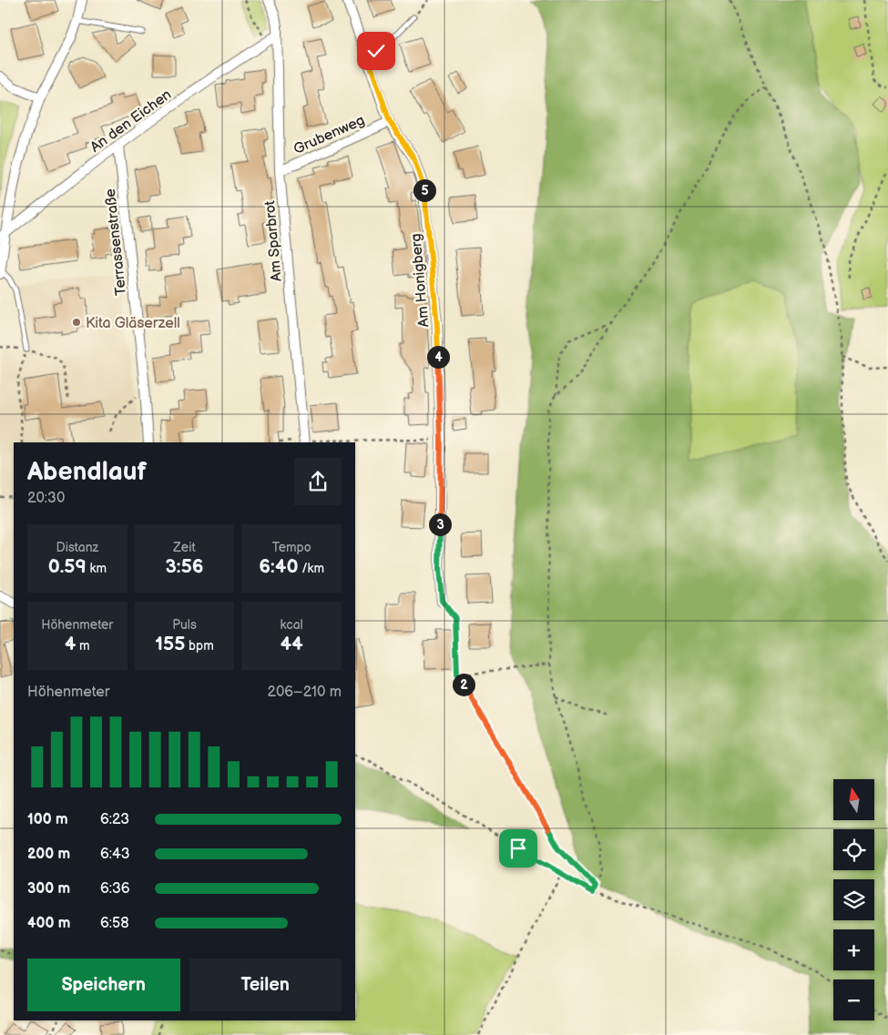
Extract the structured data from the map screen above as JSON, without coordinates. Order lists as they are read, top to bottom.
{
  "streets": {
    "street": [
      "An den Eichen",
      "Grubenweg",
      "Am Sparbrot",
      "Terrassenstraße",
      "Am Honigberg"
    ]
  },
  "crossings": [
    ["An den Eichen", "Am Sparbrot"],
    ["An den Eichen", "Terrassenstraße"],
    ["Grubenweg", "Am Sparbrot"],
    ["Grubenweg", "Am Honigberg"]
  ],
  "places": ["Kita Gläserzell"],
  "north": "top",
  "page": {
    "pins": [
      "5",
      "4",
      "3",
      "2"
    ],
    "heading": ["Abendlauf", "20:30"],
    "stats": [
      ["Distanz", "0.59 km"],
      ["Zeit", "3:56"],
      ["Tempo", "6:40 /km"],
      ["Höhenmeter", "4 m"],
      ["Puls", "155 bpm"],
      ["kcal", "44"]
    ],
    "chart": ["Höhenmeter", "206–210 m"],
    "map_buttons": ["+", "−"],
    "list": [
      {
        "name": "100 m",
        "note": "6:23"
      },
      {
        "name": "200 m",
        "note": "6:43"
      },
      {
        "name": "300 m",
        "note": "6:36"
      },
      {
        "name": "400 m",
        "note": "6:58"
      }
    ],
    "buttons": ["Speichern", "Teilen"]
  }
}
